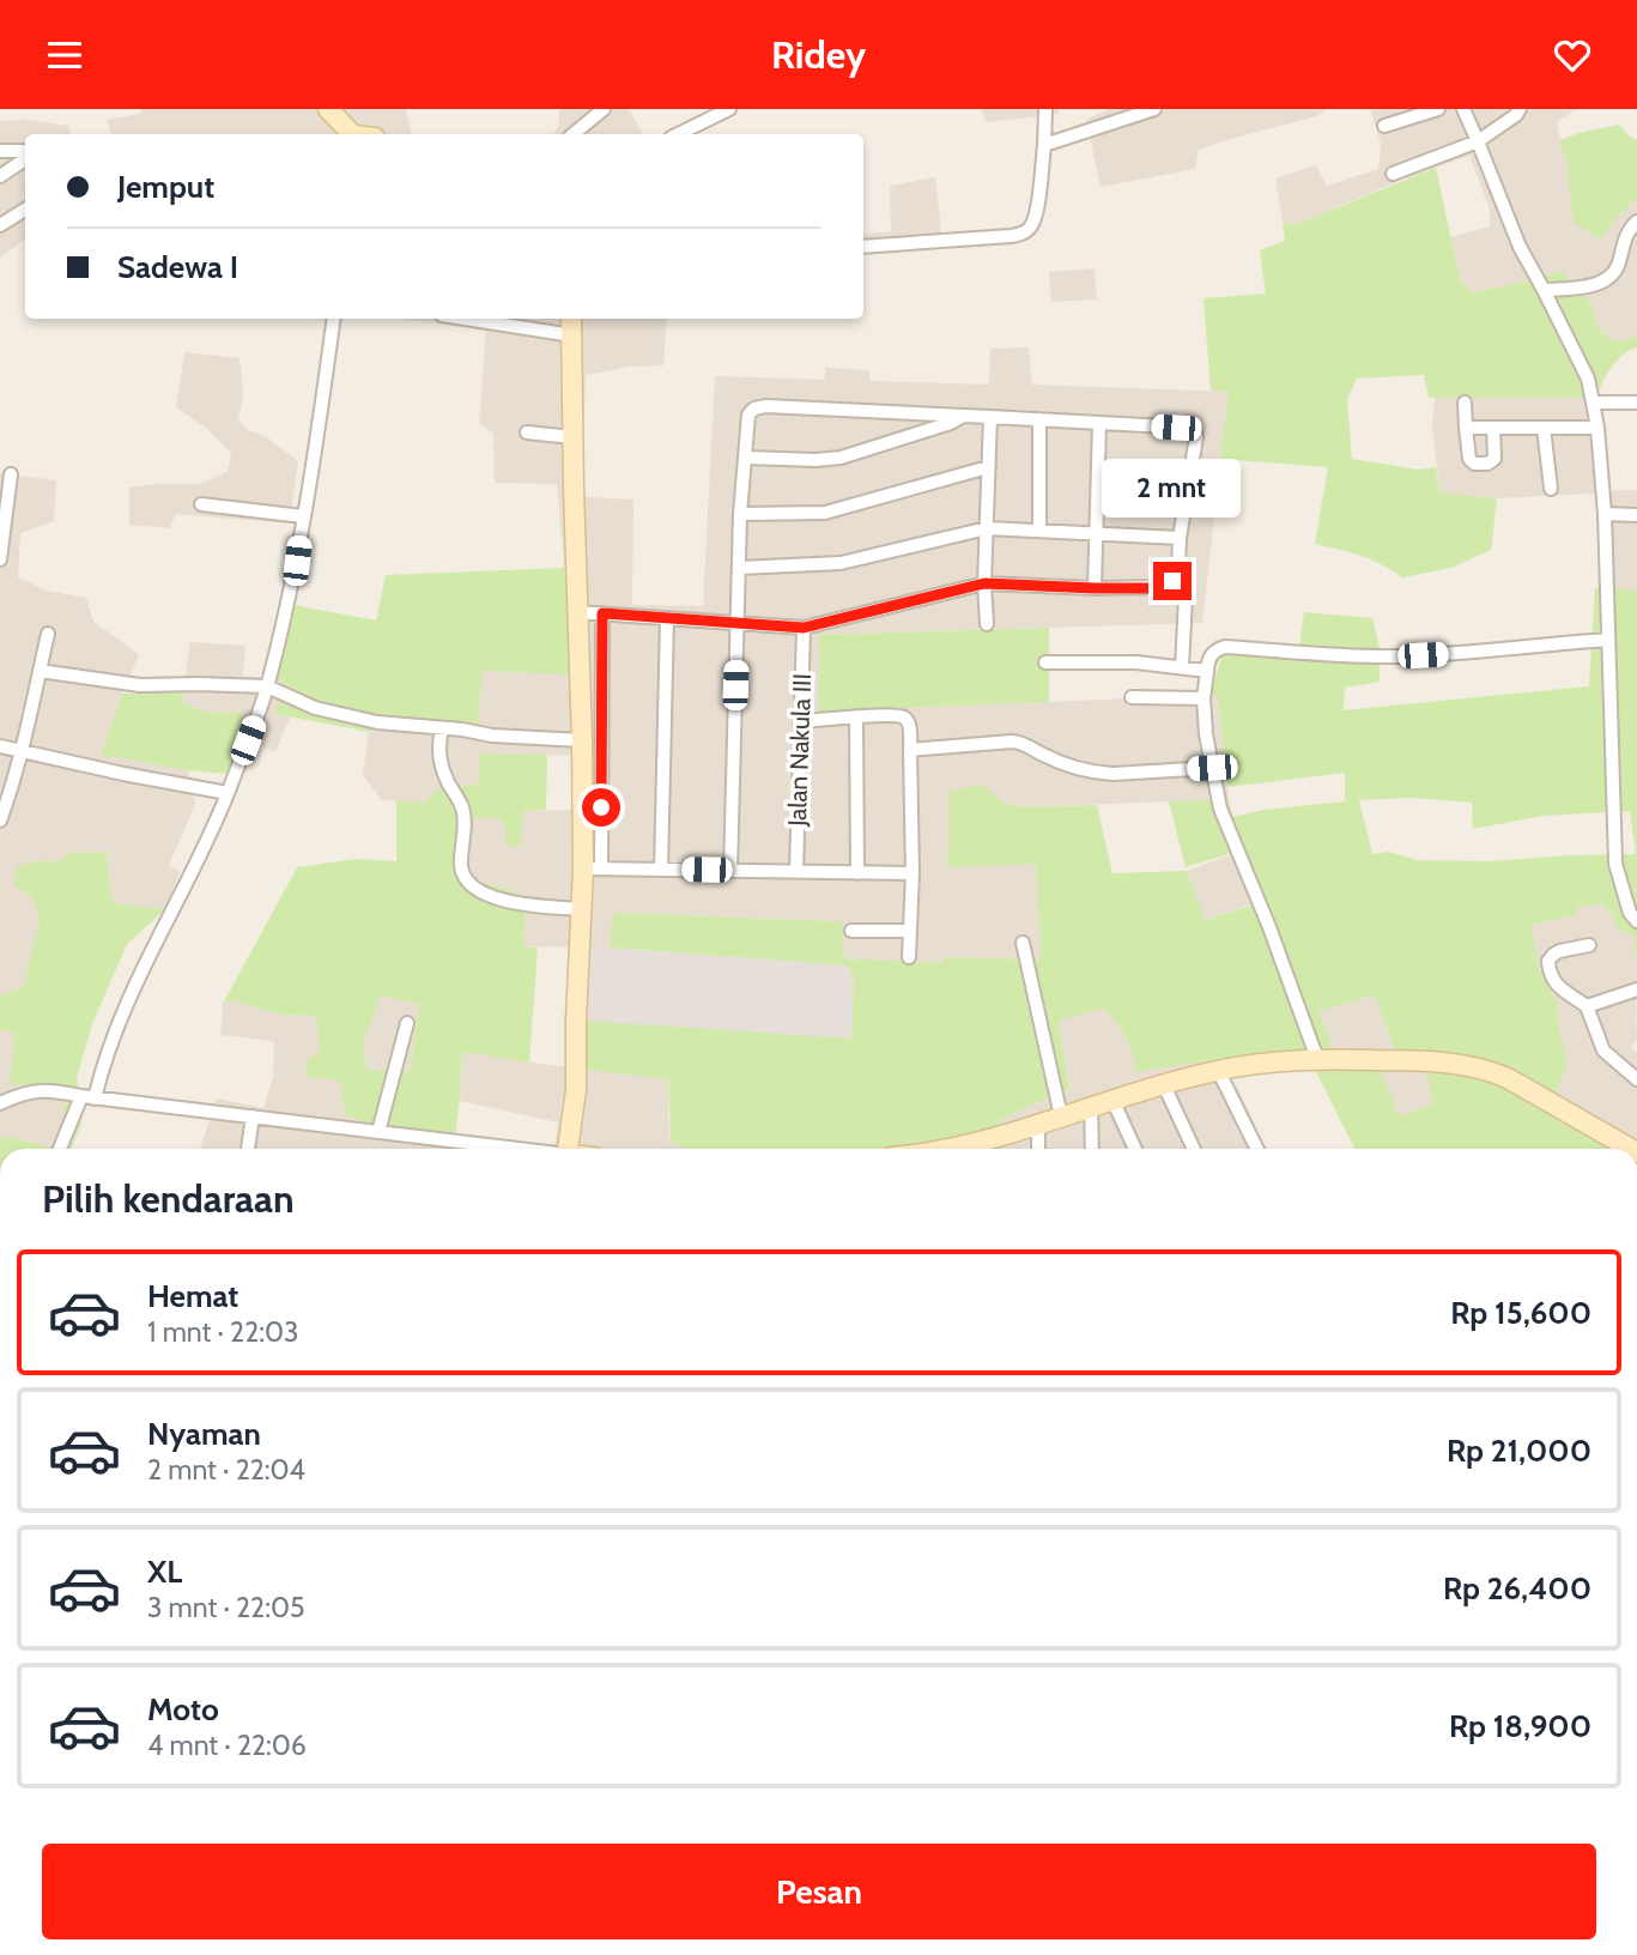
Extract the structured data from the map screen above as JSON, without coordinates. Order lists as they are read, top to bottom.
{
  "streets": {
    "street": ["Jalan Nakula III"]
  },
  "page": {
    "header": "Ridey",
    "banner": ["Jemput", "Sadewa I"],
    "bubble": "2 mnt",
    "heading": "Pilih kendaraan",
    "list": [
      {
        "name": "Hemat",
        "note": "1 mnt · 22:03",
        "value": "Rp 15,600"
      },
      {
        "name": "Nyaman",
        "note": "2 mnt · 22:04",
        "value": "Rp 21,000"
      },
      {
        "name": "XL",
        "note": "3 mnt · 22:05",
        "value": "Rp 26,400"
      },
      {
        "name": "Moto",
        "note": "4 mnt · 22:06",
        "value": "Rp 18,900"
      }
    ],
    "buttons": "Pesan"
  }
}
